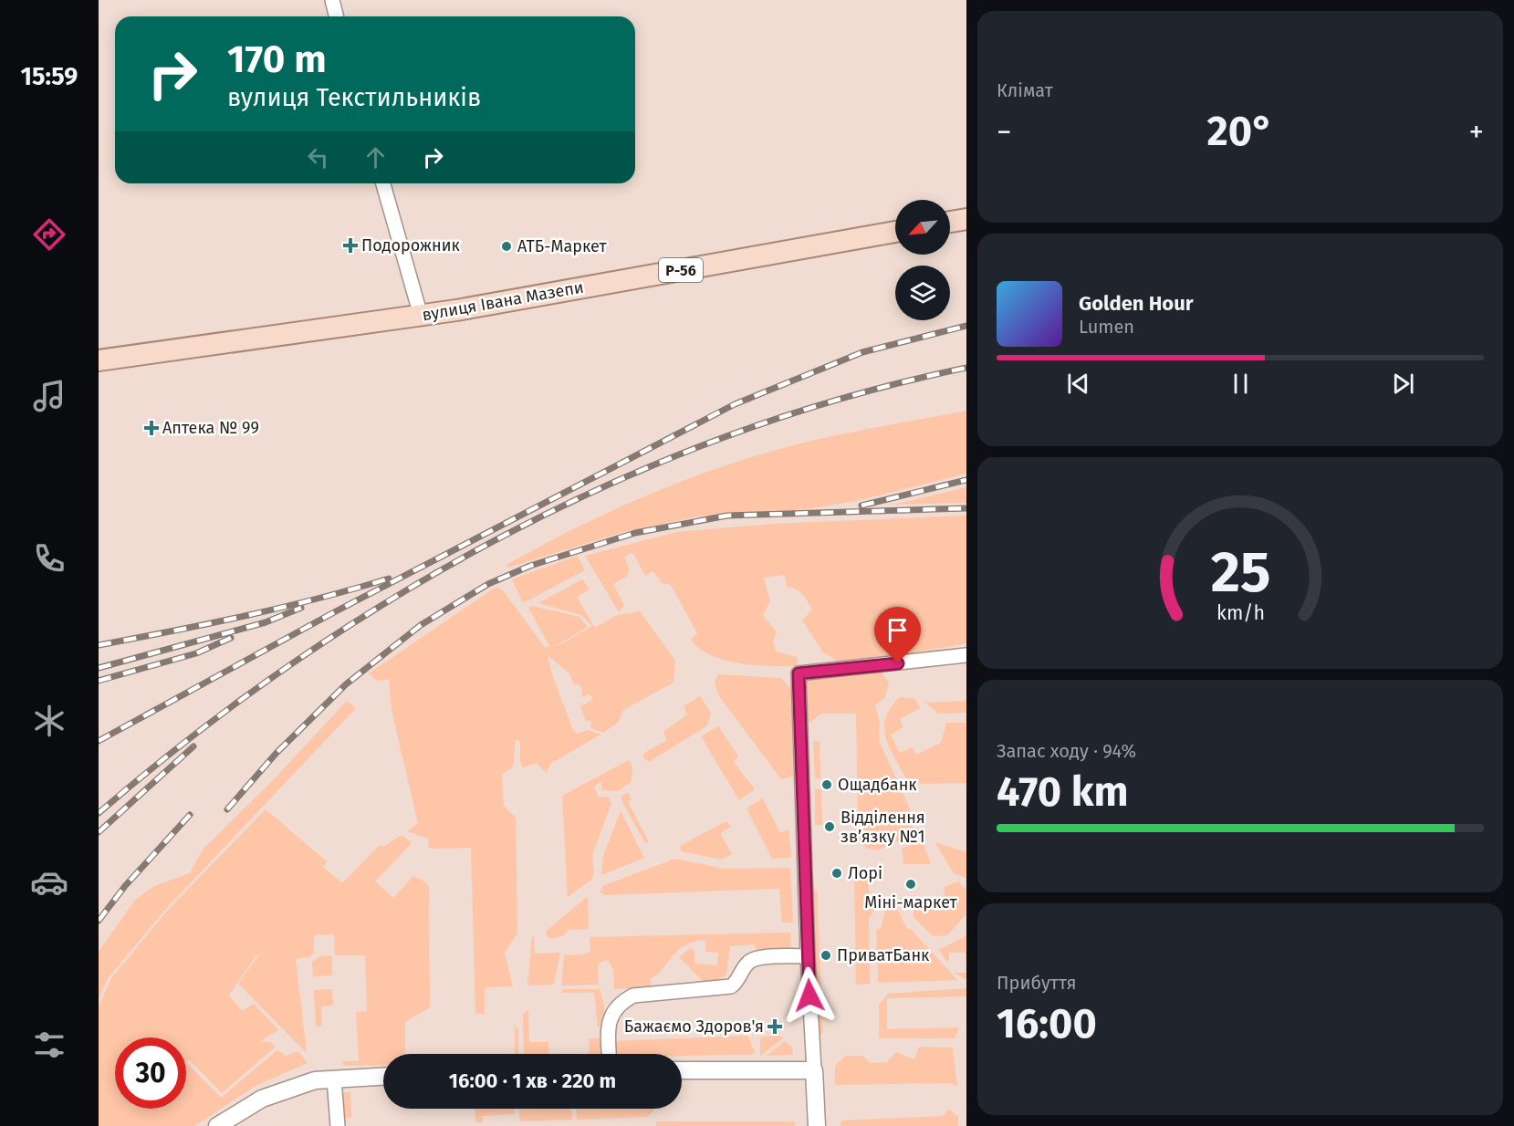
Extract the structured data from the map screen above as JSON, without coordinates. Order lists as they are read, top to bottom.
{
  "streets": {
    "main road": ["Р-56", "вулиця Івана Мазепи"]
  },
  "places": {
    "health": ["Подорожник", "Аптека № 99", "Бажаємо Здоров'я"],
    "other": [
      "АТБ-Маркет",
      "Ощадбанк",
      "Відділення зв’язку №1",
      "Лорі",
      "Міні-маркет",
      "ПриватБанк"
    ]
  },
  "north": "bottom left",
  "page": {
    "tabs": "15:59",
    "tile": [
      "Клімат",
      ["Запас ходу · 94%", "470 km"],
      ["Прибуття", "16:00"]
    ],
    "turn": ["170 m", "вулиця Текстильників"],
    "heat": ["−", "20°", "+"],
    "song": ["Golden Hour", "Lumen"],
    "limit": "30",
    "trip": "16:00 · 1 хв · 220 m",
    "gauge": ["25", "km/h"]
  }
}
